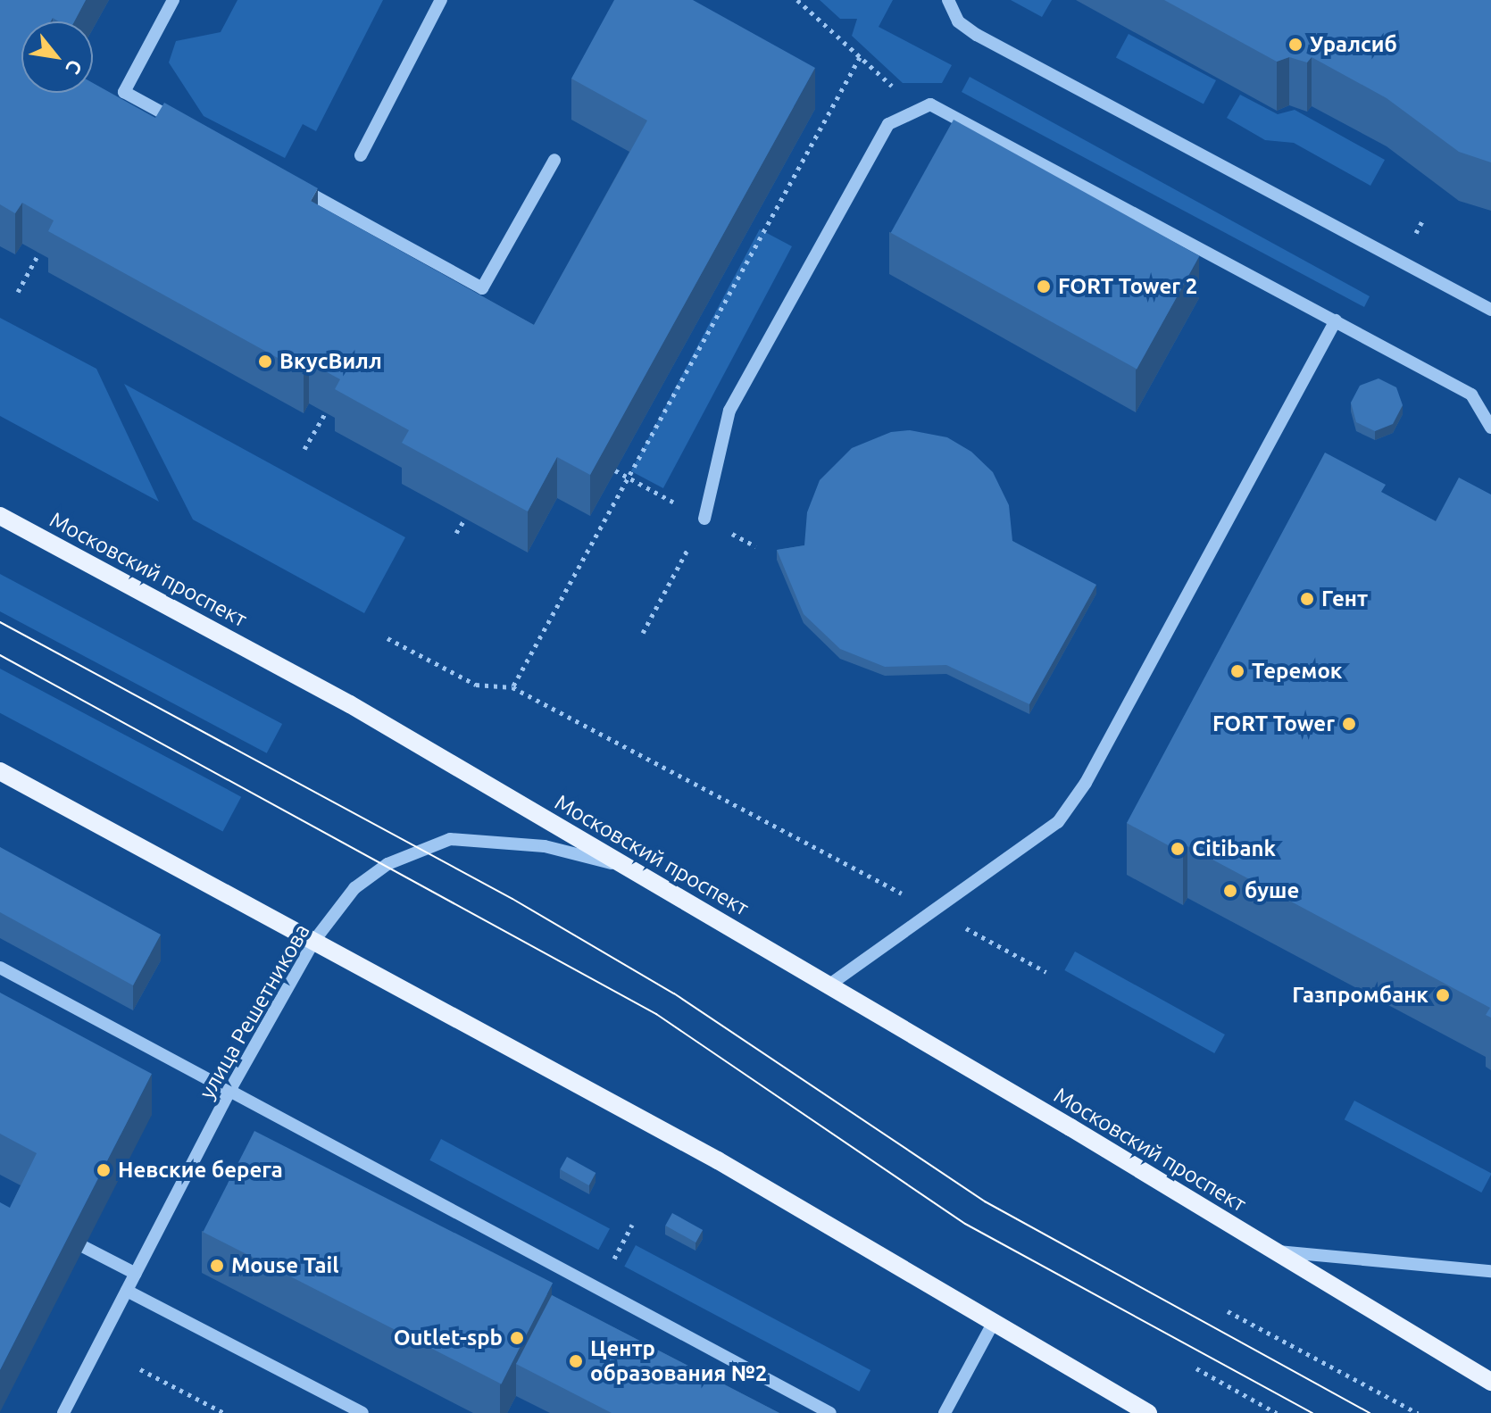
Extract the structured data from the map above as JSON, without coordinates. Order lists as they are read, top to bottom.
{
  "streets": {
    "main road": ["Московский проспект"],
    "street": ["улица Решетникова"]
  },
  "crossings": [
    ["Московский проспект", "улица Решетникова"]
  ],
  "places": [
    "Уралсиб",
    "FORT Tower 2",
    "ВкусВилл",
    "Гент",
    "Теремок",
    "FORT Tower",
    "Citibank",
    "буше",
    "Газпромбанк",
    "Невские берега",
    "Mouse Tail",
    "Outlet-spb",
    "Центр образования №2"
  ],
  "north": "bottom right"
}
